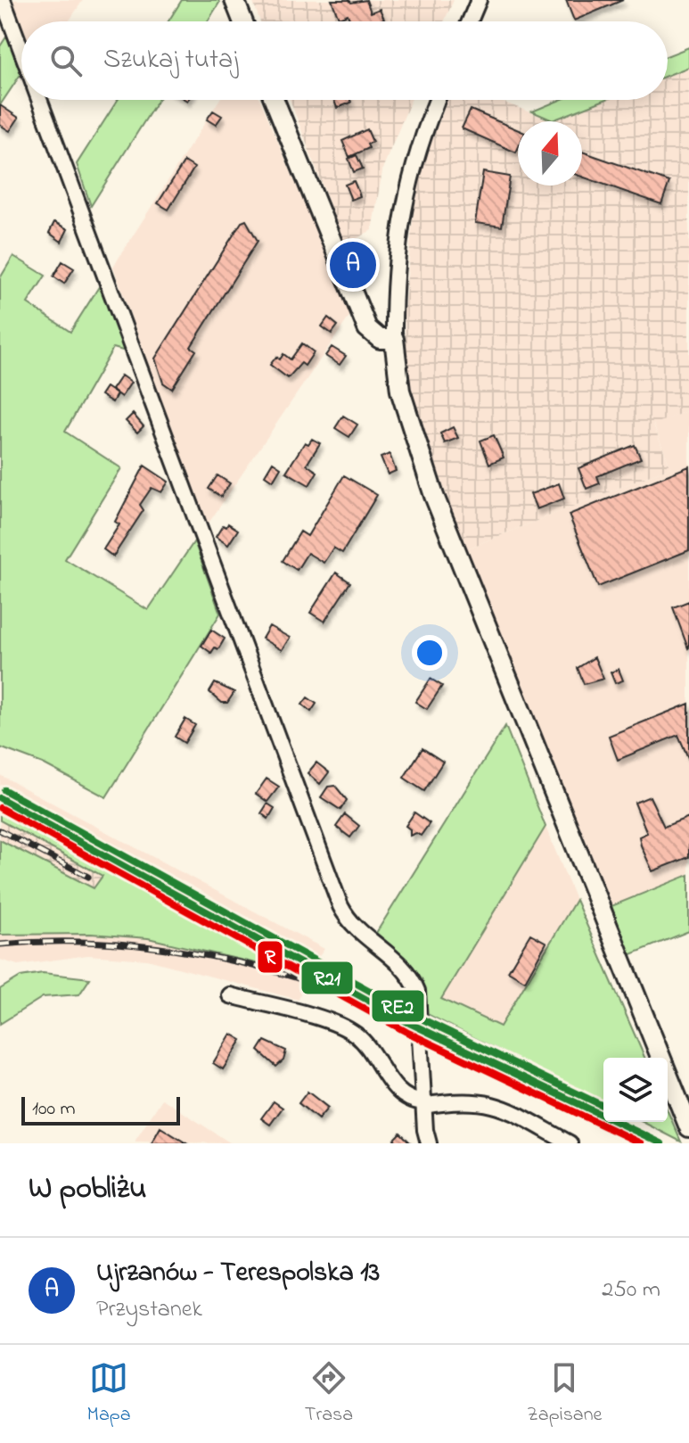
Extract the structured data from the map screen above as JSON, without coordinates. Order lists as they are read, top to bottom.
{
  "lines": ["transit line RE2", "transit line R21", "transit line R"],
  "scale_bar": "100 m",
  "north": "top",
  "page": {
    "search": "Szukaj tutaj",
    "pins": "A",
    "scale": "100 m",
    "heading": "W pobliżu",
    "list": [
      {
        "mark": "A",
        "name": "Ujrzanów - Terespolska 13",
        "note": "Przystanek",
        "value": "250 m"
      }
    ],
    "nav": ["Mapa", "Trasa", "Zapisane"]
  }
}
